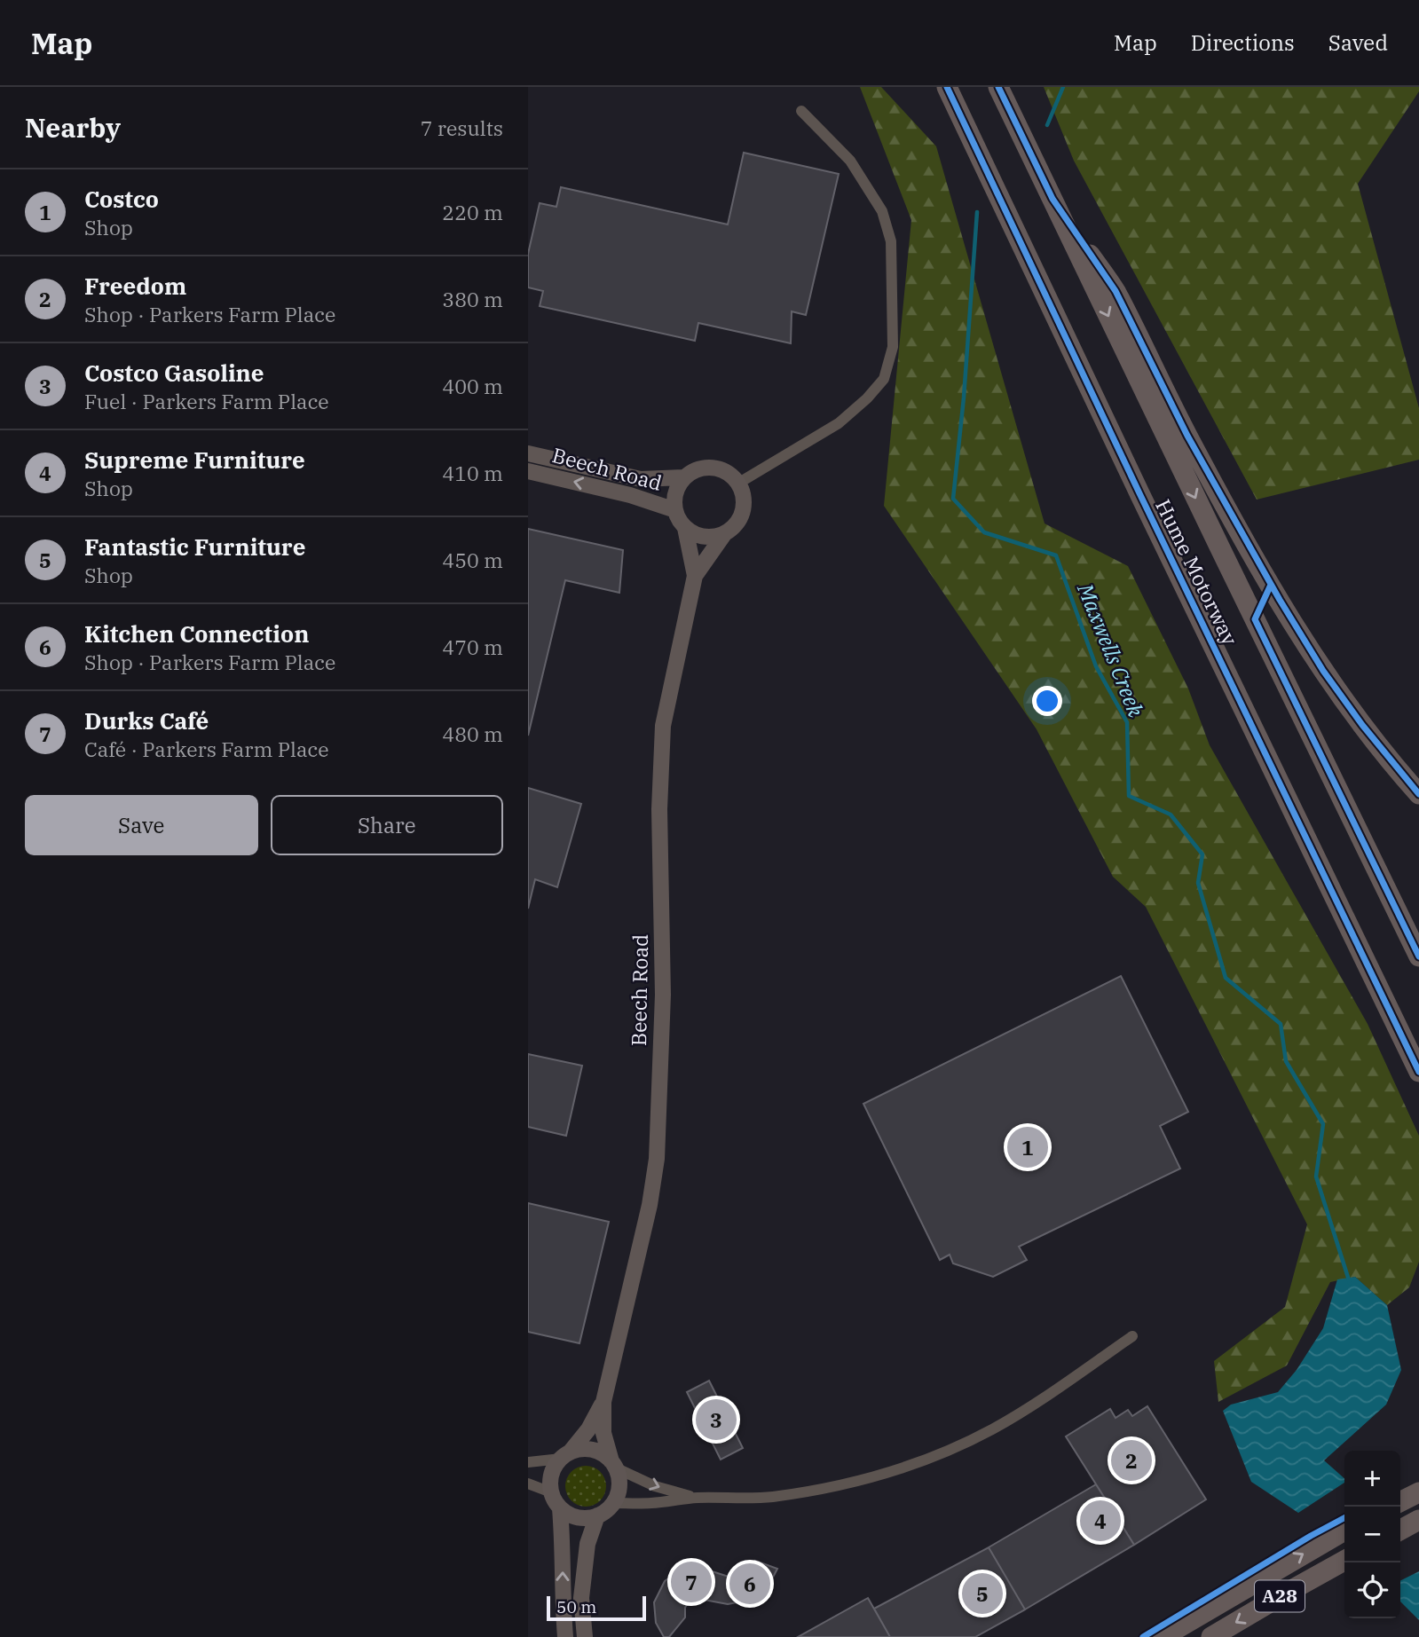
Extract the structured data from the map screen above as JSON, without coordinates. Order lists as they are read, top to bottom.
{
  "streets": {
    "highway": ["Hume Motorway", "A28"],
    "main road": ["Beech Road"]
  },
  "water": ["Maxwells Creek"],
  "scale_bar": "50 m",
  "page": {
    "header": "Map",
    "nav": ["Map", "Directions", "Saved"],
    "heading": ["Nearby", "7 results"],
    "list": [
      {
        "mark": "1",
        "name": "Costco",
        "note": "Shop",
        "value": "220 m"
      },
      {
        "mark": "2",
        "name": "Freedom",
        "note": "Shop · Parkers Farm Place",
        "value": "380 m"
      },
      {
        "mark": "3",
        "name": "Costco Gasoline",
        "note": "Fuel · Parkers Farm Place",
        "value": "400 m"
      },
      {
        "mark": "4",
        "name": "Supreme Furniture",
        "note": "Shop",
        "value": "410 m"
      },
      {
        "mark": "5",
        "name": "Fantastic Furniture",
        "note": "Shop",
        "value": "450 m"
      },
      {
        "mark": "6",
        "name": "Kitchen Connection",
        "note": "Shop · Parkers Farm Place",
        "value": "470 m"
      },
      {
        "mark": "7",
        "name": "Durks Café",
        "note": "Café · Parkers Farm Place",
        "value": "480 m"
      }
    ],
    "buttons": ["Save", "Share"],
    "pins": [
      "1",
      "3",
      "2",
      "4",
      "7",
      "6",
      "5"
    ],
    "map_buttons": ["+", "−"],
    "scale": "50 m"
  }
}
